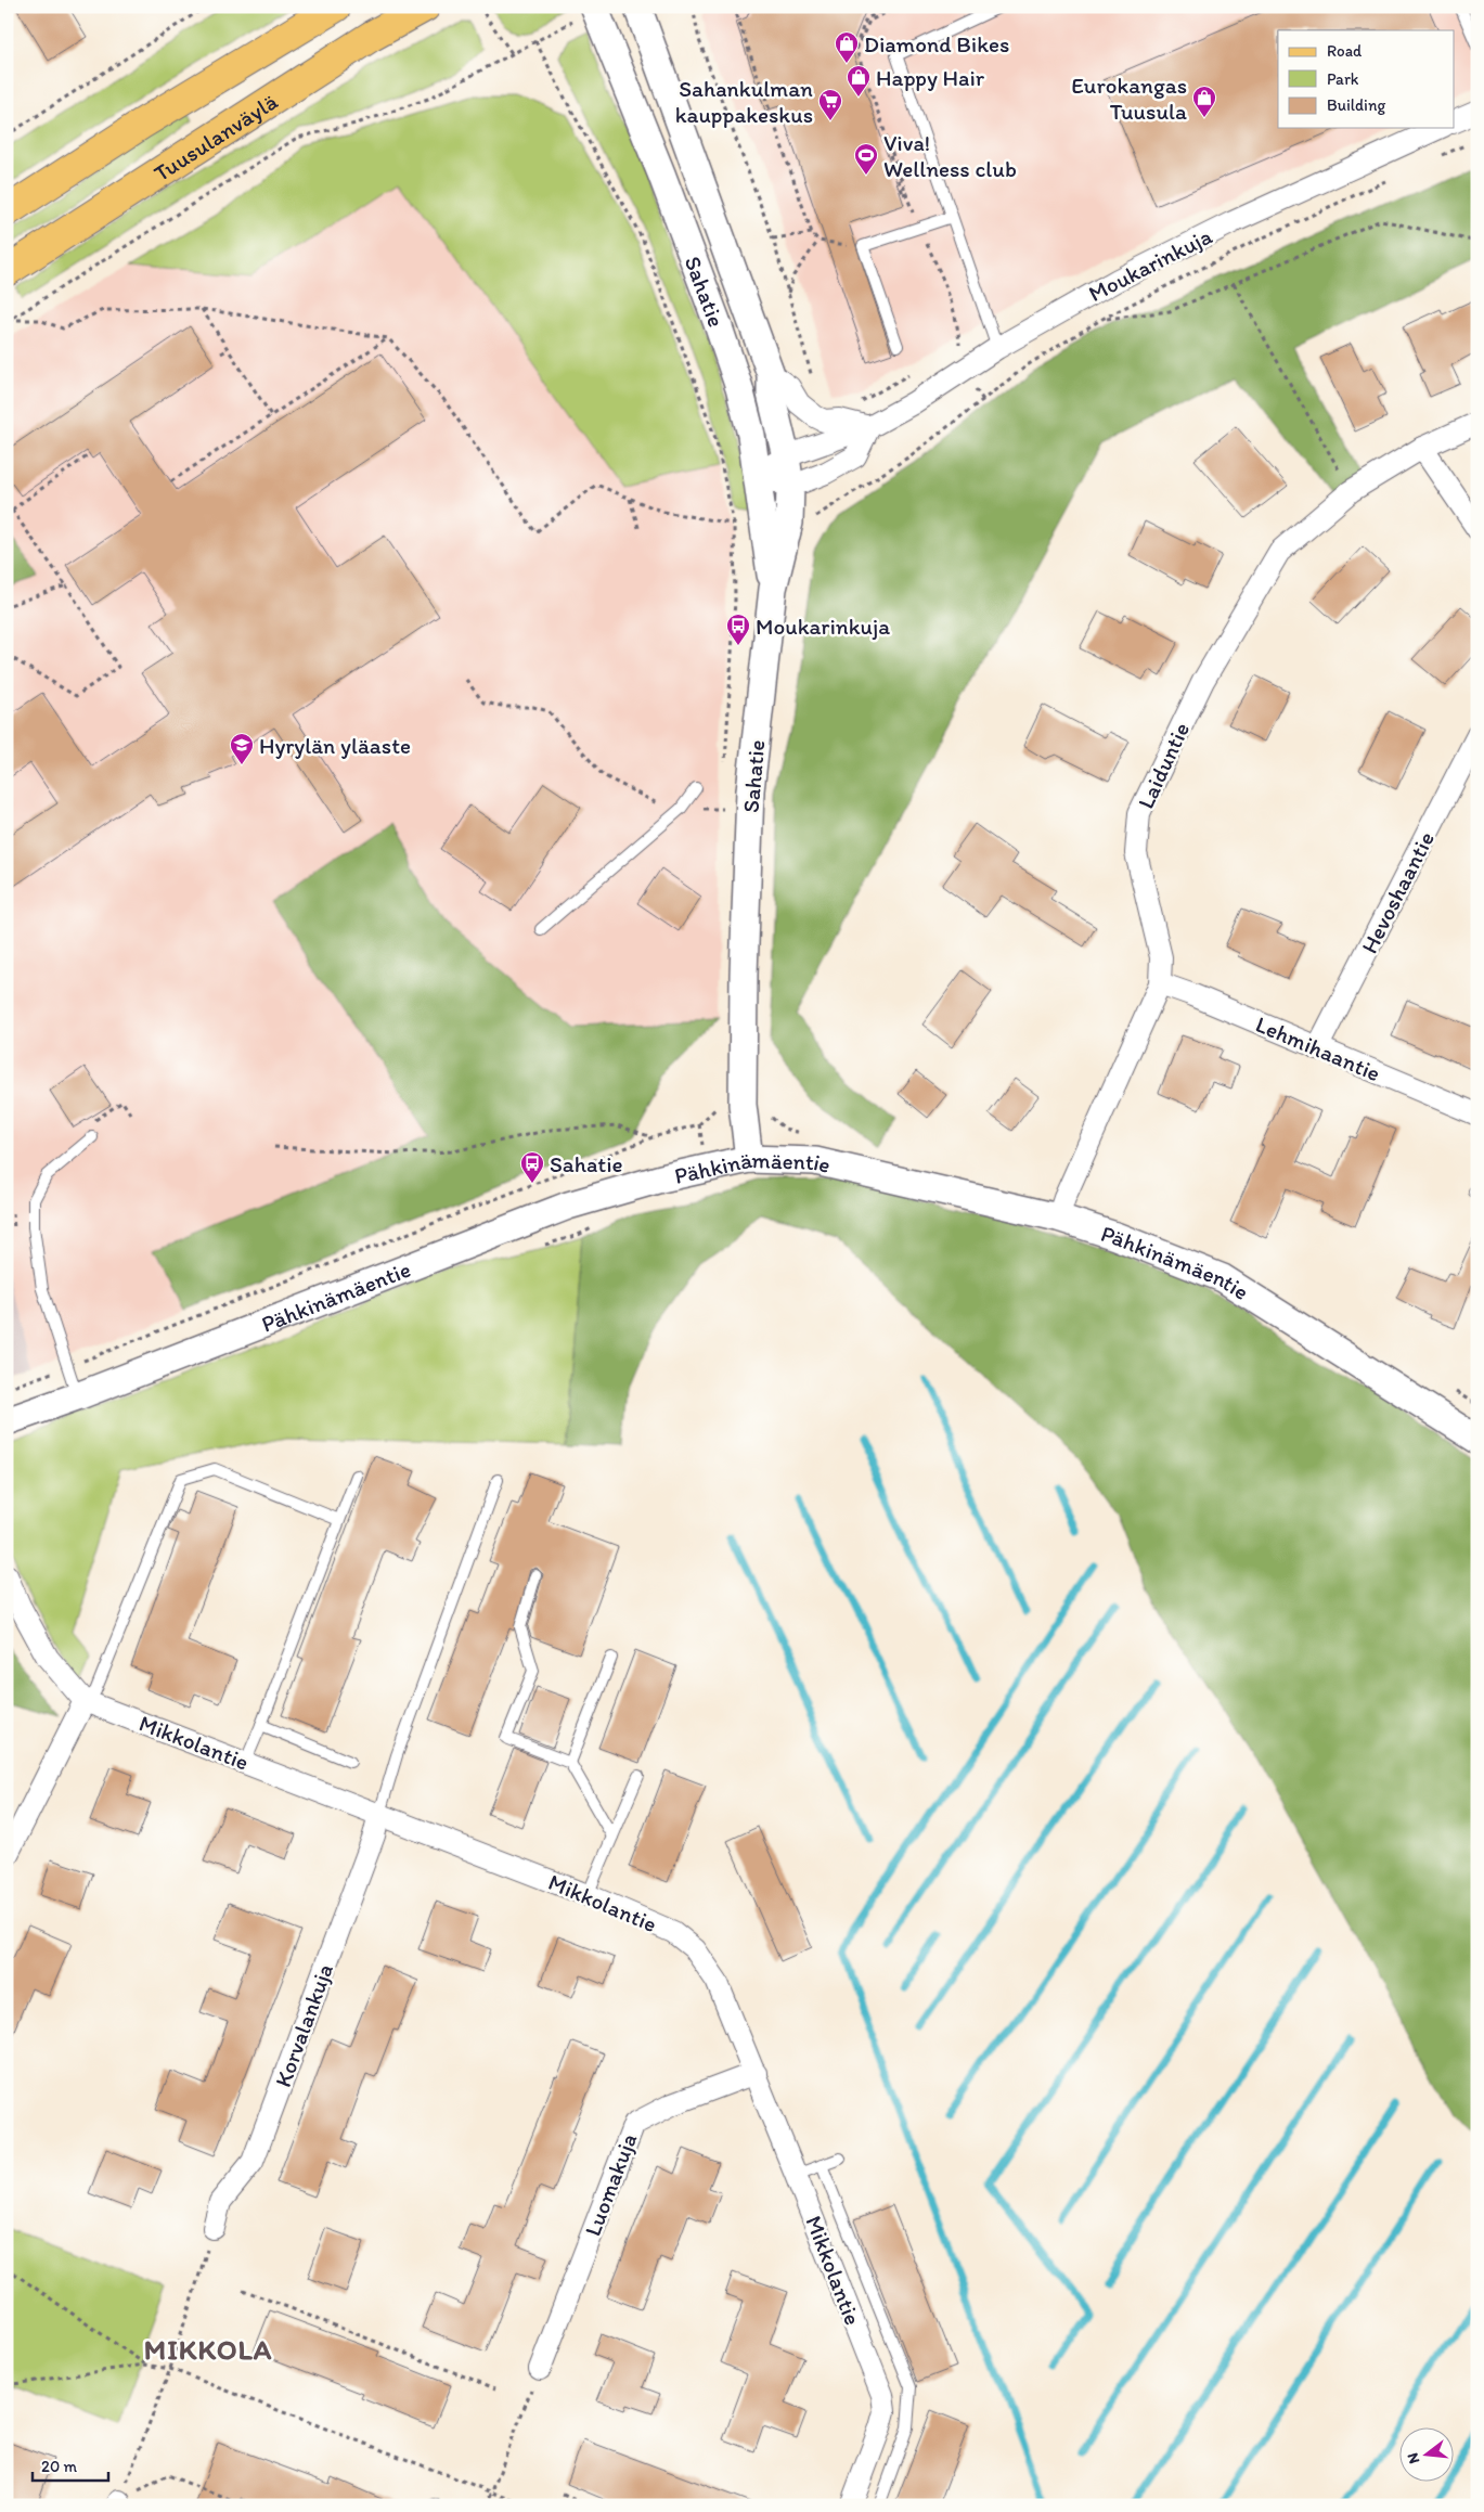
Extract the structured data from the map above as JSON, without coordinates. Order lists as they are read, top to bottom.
{
  "streets": {
    "main road": ["Tuusulanväylä"],
    "street": [
      "Moukarinkuja",
      "Sahatie",
      "Laiduntie",
      "Hevoshaantie",
      "Lehmihaantie",
      "Pähkinämäentie",
      "Mikkolantie",
      "Korvalankuja",
      "Luomakuja"
    ]
  },
  "crossings": [
    ["Moukarinkuja", "Sahatie"],
    ["Sahatie", "Pähkinämäentie"],
    ["Laiduntie", "Lehmihaantie"],
    ["Laiduntie", "Pähkinämäentie"],
    ["Hevoshaantie", "Lehmihaantie"],
    ["Mikkolantie", "Korvalankuja"],
    ["Mikkolantie", "Luomakuja"]
  ],
  "districts": ["MIKKOLA"],
  "places": {
    "shop": ["Diamond Bikes", "Happy Hair", "Eurokangas Tuusula"],
    "supermarket": ["Sahankulman kauppakeskus"],
    "sports": ["Viva! Wellness club"],
    "bus stop": ["Moukarinkuja", "Sahatie"],
    "school or university": ["Hyrylän yläaste"]
  },
  "legend": ["Road", "Park", "Building"],
  "scale_bar": "20 m",
  "north": "left"
}
